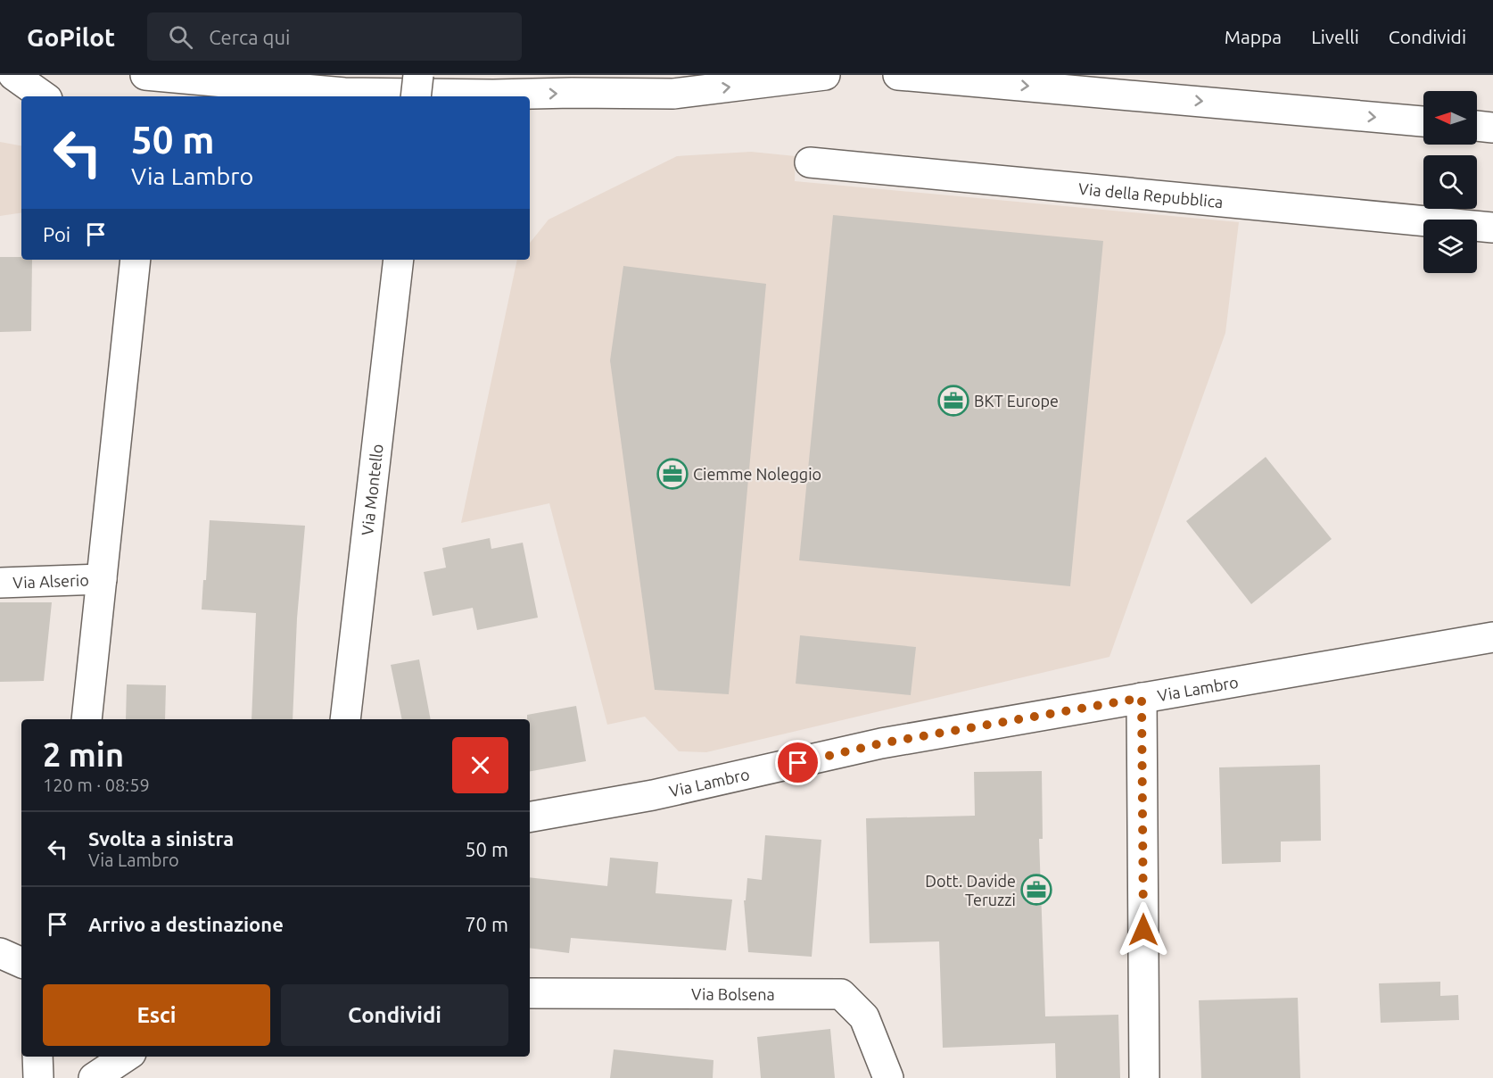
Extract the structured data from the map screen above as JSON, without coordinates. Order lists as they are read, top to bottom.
{
  "streets": {
    "main road": [
      "Via della Repubblica",
      "Via Montello",
      "Via Alserio",
      "Via Lambro",
      "Via Bolsena"
    ]
  },
  "places": {
    "office": ["BKT Europe", "Ciemme Noleggio", "Dott. Davide Teruzzi"]
  },
  "north": "left",
  "page": {
    "header": "GoPilot",
    "search": "Cerca qui",
    "nav": ["Mappa", "Livelli", "Condividi"],
    "turn": ["50 m", "Via Lambro"],
    "then": "Poi",
    "heading": ["2 min", "120 m · 08:59"],
    "list": [
      {
        "name": "Svolta a sinistra",
        "note": "Via Lambro",
        "value": "50 m"
      },
      {
        "name": "Arrivo a destinazione",
        "value": "70 m"
      }
    ],
    "buttons": ["Esci", "Condividi"]
  }
}
